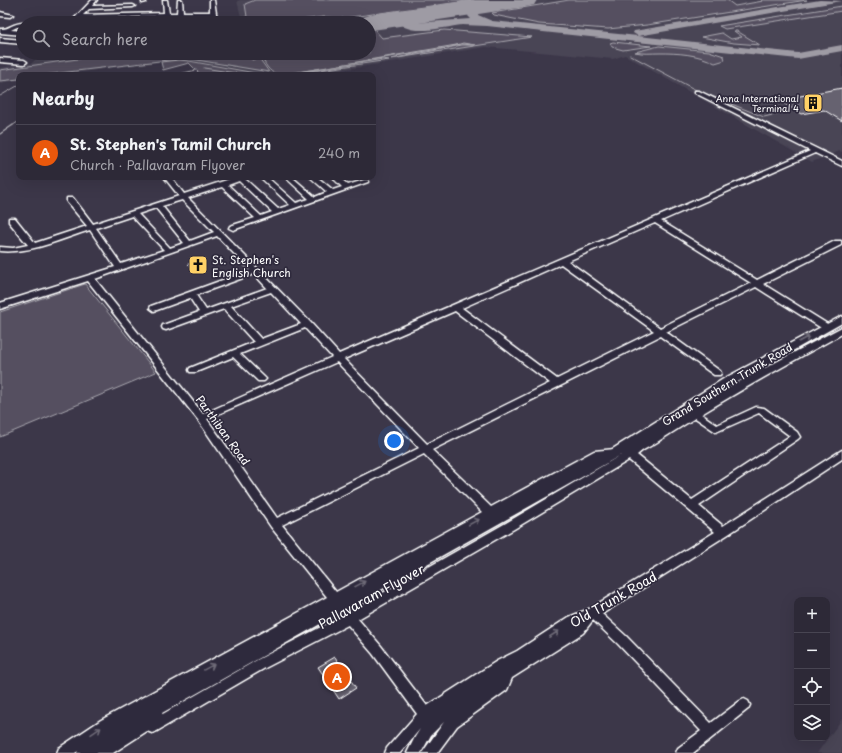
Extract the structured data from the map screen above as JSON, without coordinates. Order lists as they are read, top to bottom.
{
  "streets": {
    "main road": ["Grand Southern Trunk Road", "Pallavaram Flyover"],
    "street": ["Parthiban Road", "Old Trunk Road"]
  },
  "crossings": [
    ["Grand Southern Trunk Road", "Pallavaram Flyover"]
  ],
  "places": {
    "building": ["Anna International Terminal 4"],
    "church": ["St. Stephen's English Church"]
  },
  "page": {
    "search": "Search here",
    "heading": "Nearby",
    "list": [
      {
        "mark": "A",
        "name": "St. Stephen's Tamil Church",
        "note": "Church · Pallavaram Flyover",
        "value": "240 m"
      }
    ],
    "map_buttons": ["+", "−"],
    "pins": "A"
  }
}
